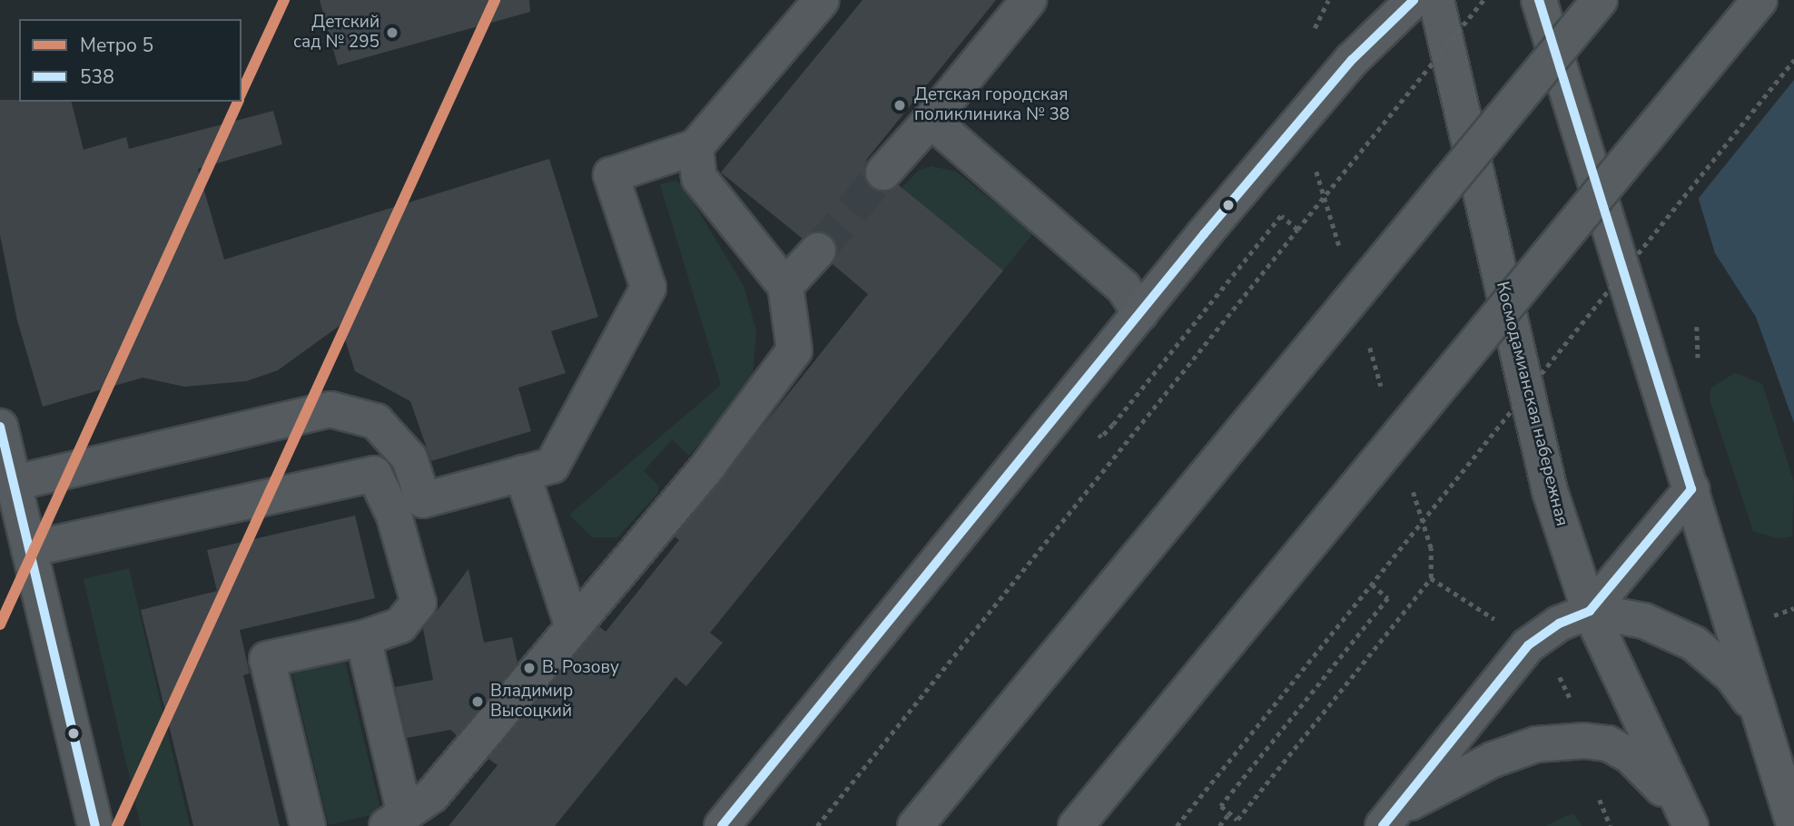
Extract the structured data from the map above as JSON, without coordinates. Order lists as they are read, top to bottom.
{
  "streets": {
    "main road": ["Космодамианская набережная"]
  },
  "places": [
    "Детский сад № 295",
    "Детская городская поликлиника № 38",
    "В. Розову",
    "Владимир Высоцкий"
  ],
  "lines": ["metro line 5", "transit line 538"],
  "legend": ["Метро 5", "538"]
}
